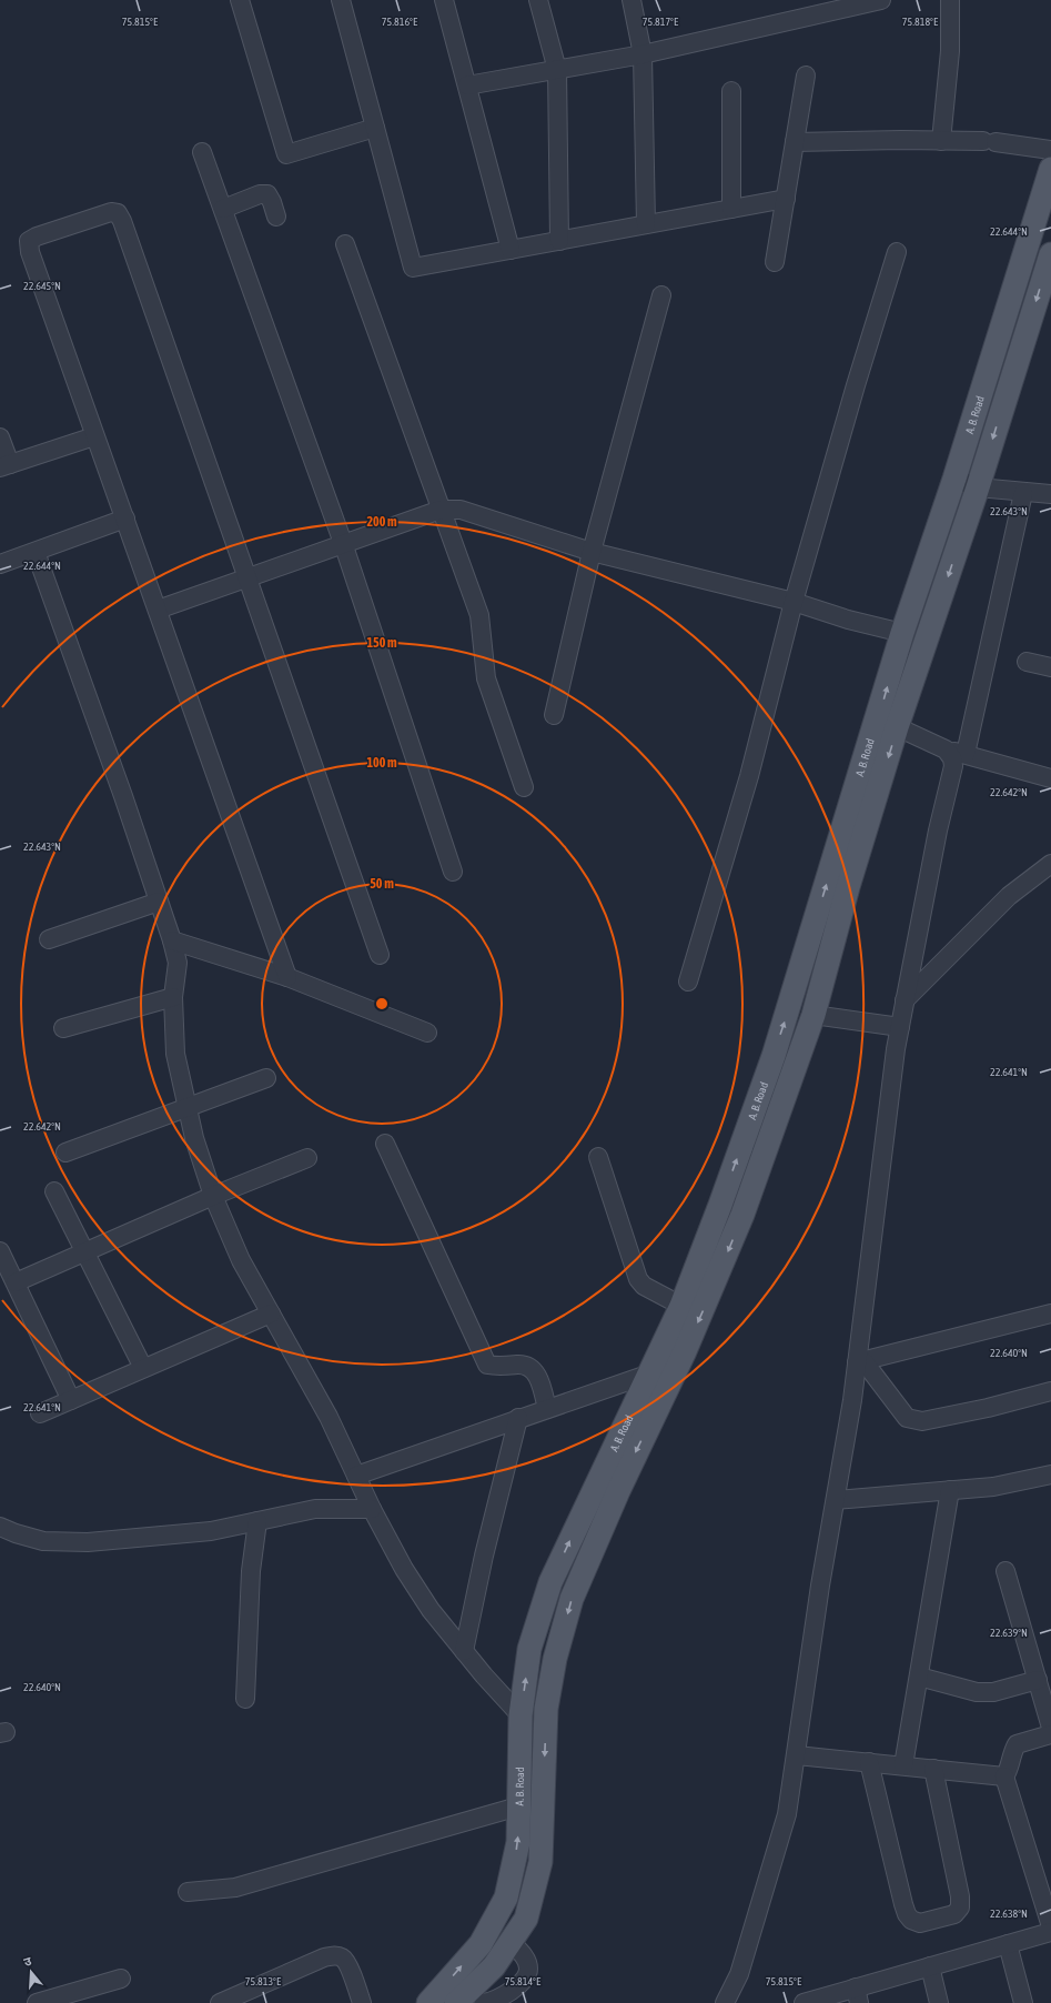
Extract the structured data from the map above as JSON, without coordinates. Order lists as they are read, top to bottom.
{
  "streets": {
    "main road": ["A. B. Road"]
  },
  "north": "top",
  "coordinates": [
    "75.815°E",
    "75.816°E",
    "75.817°E",
    "75.818°E",
    "22.644°N",
    "22.645°N",
    "22.643°N",
    "22.642°N",
    "22.641°N",
    "22.640°N",
    "22.639°N",
    "22.638°N",
    "75.813°E",
    "75.814°E"
  ],
  "rings": [
    "200 m",
    "150 m",
    "100 m",
    "50 m"
  ]
}
